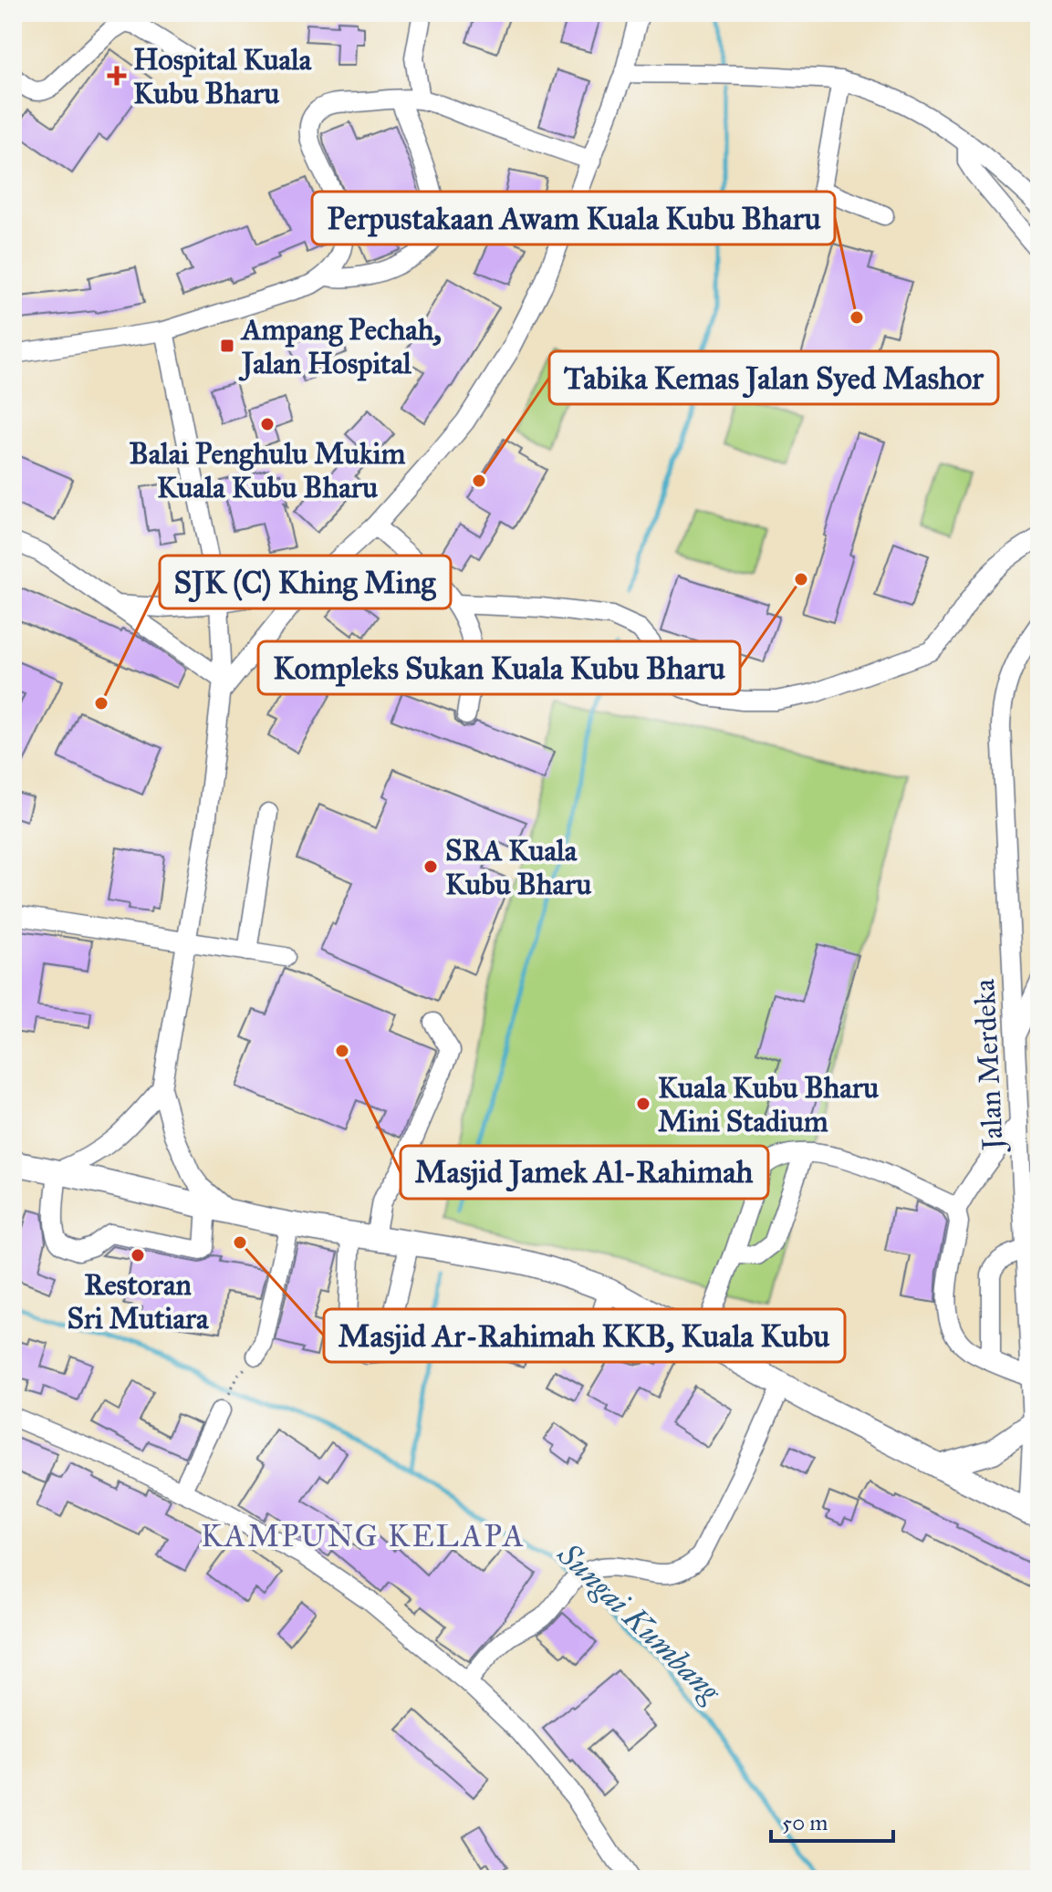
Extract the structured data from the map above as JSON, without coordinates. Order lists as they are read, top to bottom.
{
  "streets": {
    "street": ["Jalan Merdeka"]
  },
  "districts": ["KAMPUNG KELAPA"],
  "water": ["Sungai Kumbang"],
  "places": {
    "health": ["Hospital Kuala Kubu Bharu"],
    "other": [
      "Perpustakaan Awam Kuala Kubu Bharu",
      "Balai Penghulu Mukim Kuala Kubu Bharu",
      "Tabika Kemas Jalan Syed Mashor",
      "Kompleks Sukan Kuala Kubu Bharu",
      "SJK (C) Khing Ming",
      "SRA Kuala Kubu Bharu",
      "Masjid Jamek Al-Rahimah",
      "Kuala Kubu Bharu Mini Stadium",
      "Masjid Ar-Rahimah KKB, Kuala Kubu",
      "Restoran Sri Mutiara"
    ],
    "transit": ["Ampang Pechah, Jalan Hospital"]
  },
  "scale_bar": "50 m"
}
